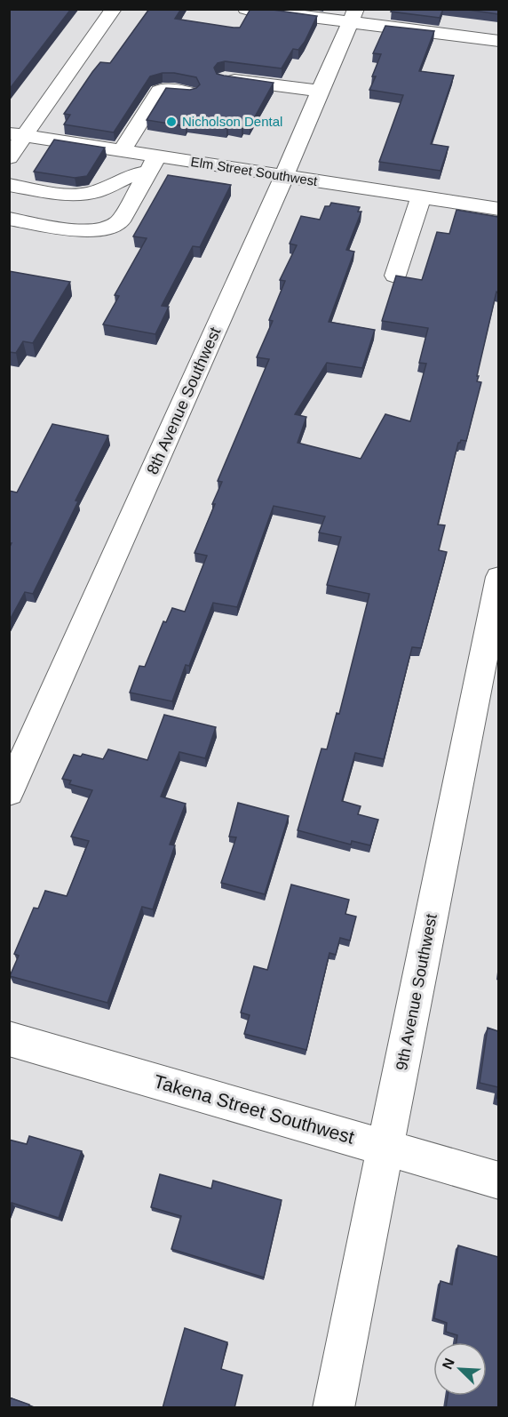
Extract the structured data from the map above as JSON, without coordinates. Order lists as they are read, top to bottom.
{
  "streets": {
    "street": [
      "Elm Street Southwest",
      "8th Avenue Southwest",
      "9th Avenue Southwest",
      "Takena Street Southwest"
    ]
  },
  "crossings": [
    ["Elm Street Southwest", "8th Avenue Southwest"],
    ["9th Avenue Southwest", "Takena Street Southwest"]
  ],
  "places": ["Nicholson Dental"],
  "north": "top left"
}
